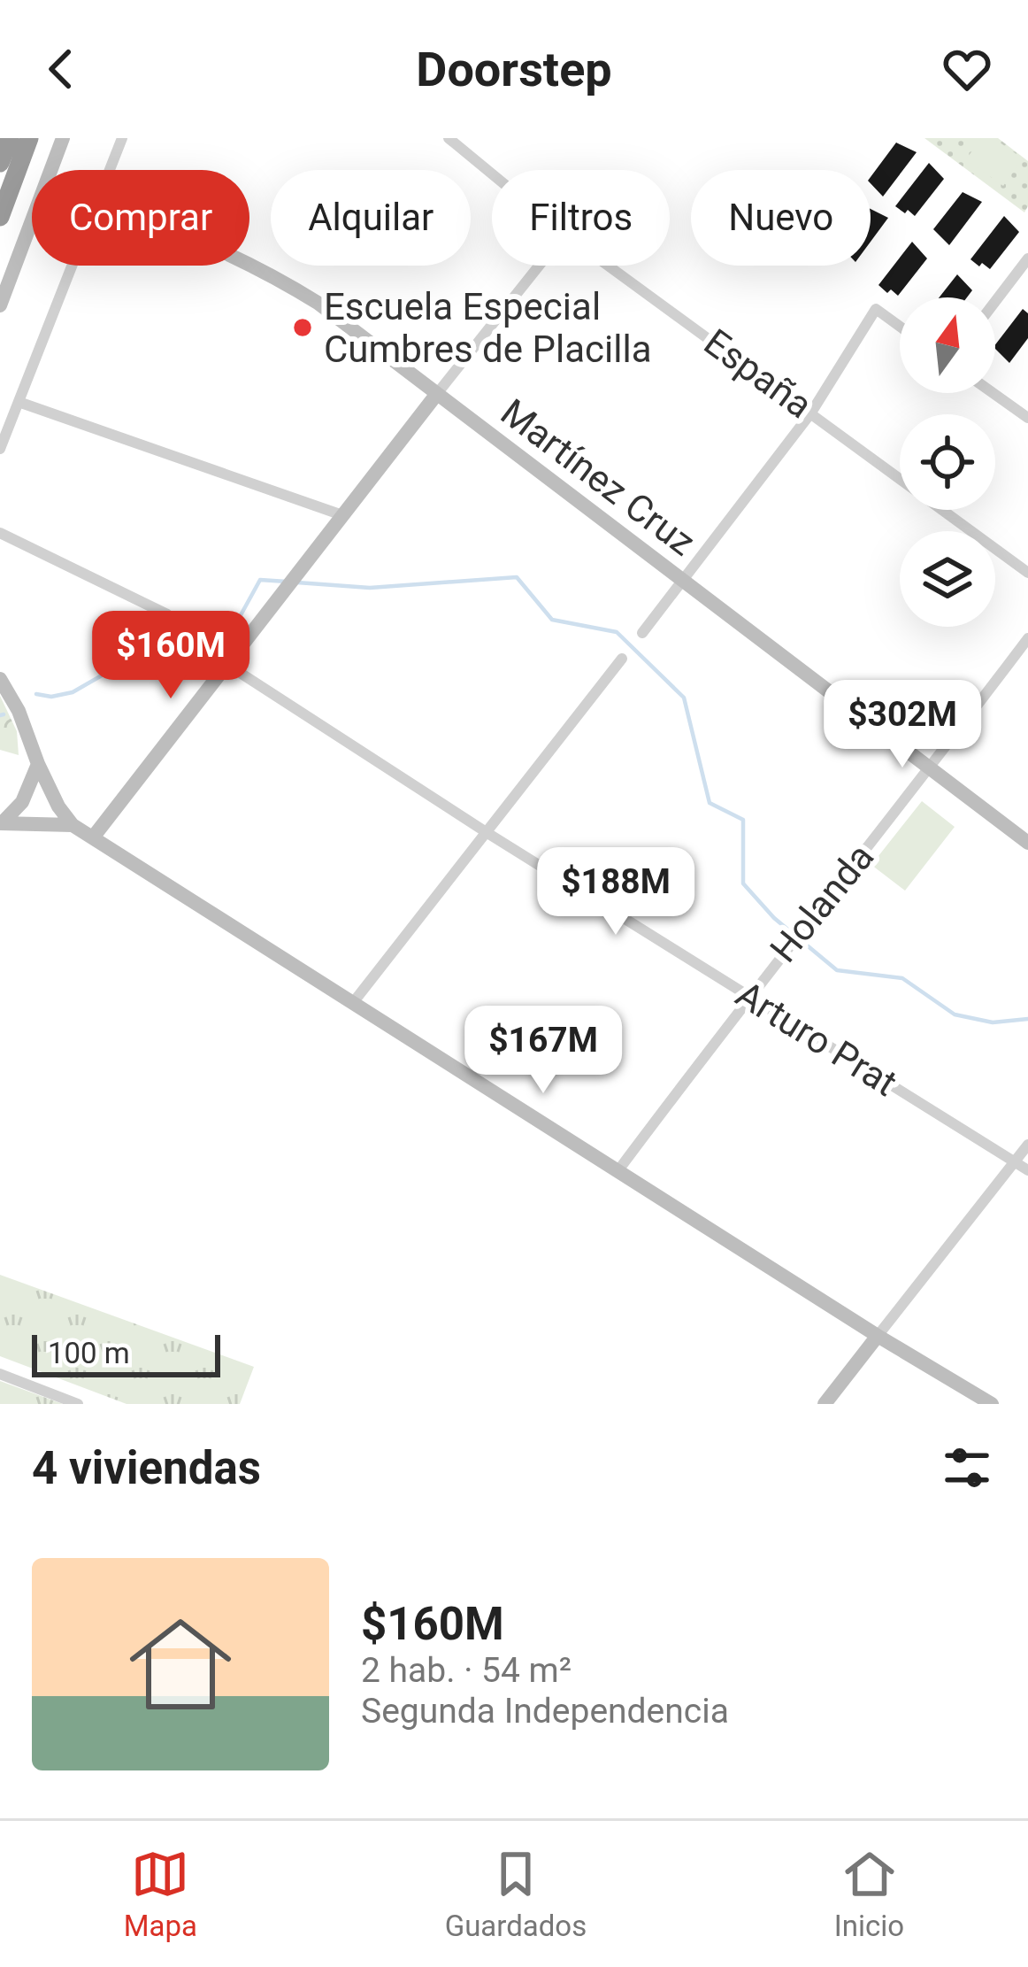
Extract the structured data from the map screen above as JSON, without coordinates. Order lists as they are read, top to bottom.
{
  "streets": {
    "street": [
      "España",
      "Martínez Cruz",
      "Holanda",
      "Arturo Prat"
    ]
  },
  "crossings": [
    ["Martínez Cruz", "Holanda"],
    ["Holanda", "Arturo Prat"]
  ],
  "places": ["Escuela Especial Cumbres de Placilla"],
  "scale_bar": "100 m",
  "north": "top",
  "page": {
    "header": "Doorstep",
    "chip": [
      "Comprar",
      "Alquilar",
      "Filtros",
      "Nuevo"
    ],
    "price": [
      "$160M",
      "$302M",
      "$188M",
      "$167M"
    ],
    "scale": "100 m",
    "heading": "4 viviendas",
    "list": [
      {
        "name": "$160M",
        "note": "2 hab. · 54 m² · Segunda Independencia"
      }
    ],
    "tabs": ["Mapa", "Guardados", "Inicio"]
  }
}
